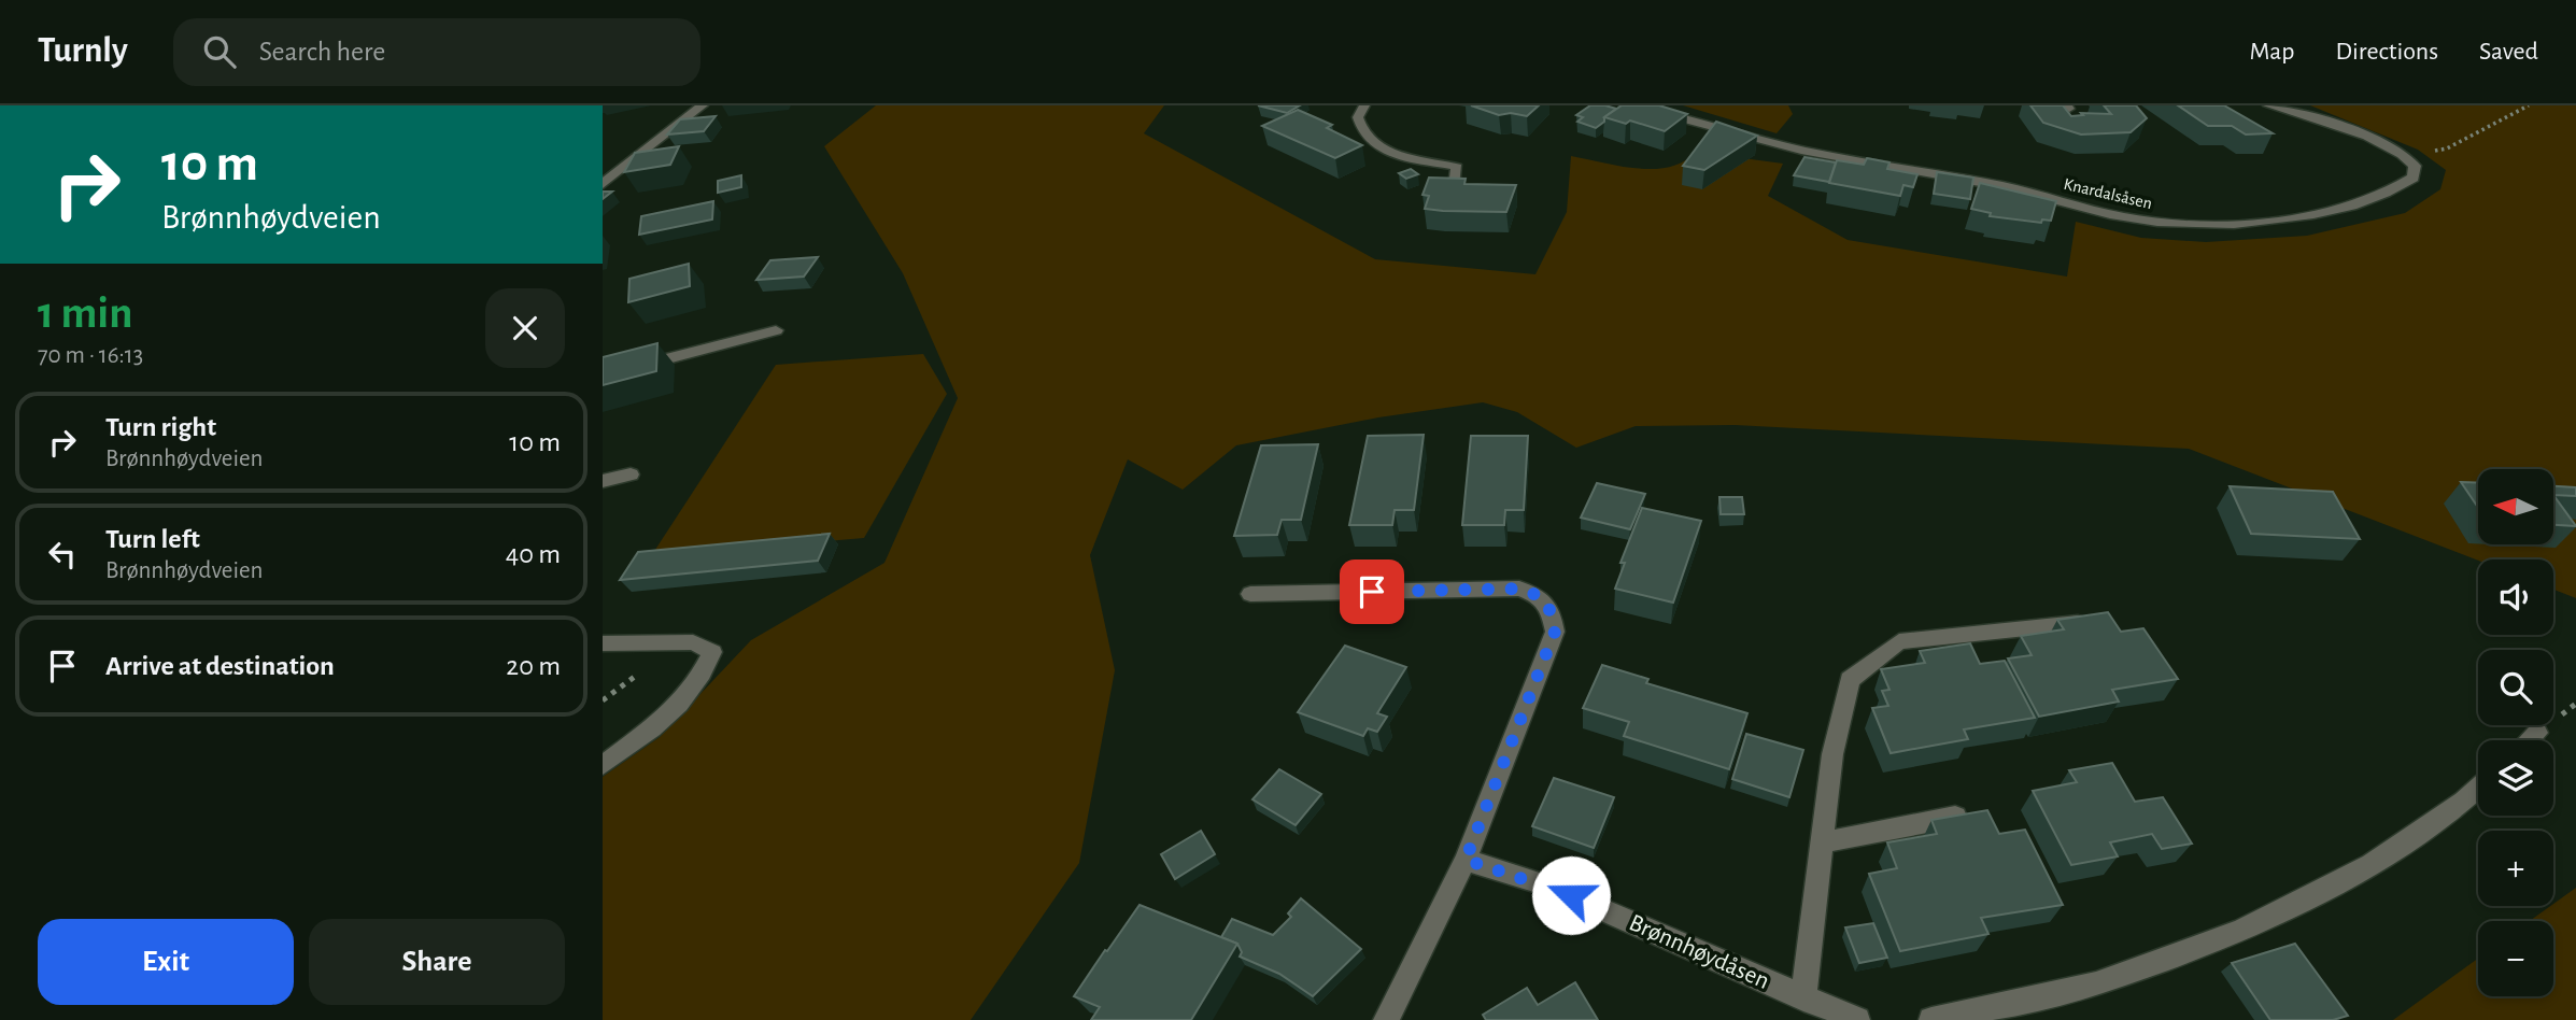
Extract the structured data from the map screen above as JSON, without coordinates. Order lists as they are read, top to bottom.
{
  "streets": {
    "street": ["Knardalsåsen", "Brønnhøydåsen"]
  },
  "north": "left",
  "page": {
    "header": "Turnly",
    "search": "Search here",
    "nav": ["Map", "Directions", "Saved"],
    "turn": ["10 m", "Brønnhøydveien"],
    "heading": ["1 min", "70 m · 16:13"],
    "list": [
      {
        "name": "Turn right",
        "note": "Brønnhøydveien",
        "value": "10 m"
      },
      {
        "name": "Turn left",
        "note": "Brønnhøydveien",
        "value": "40 m"
      },
      {
        "name": "Arrive at destination",
        "value": "20 m"
      }
    ],
    "map_buttons": ["+", "−"],
    "buttons": ["Exit", "Share"]
  }
}
